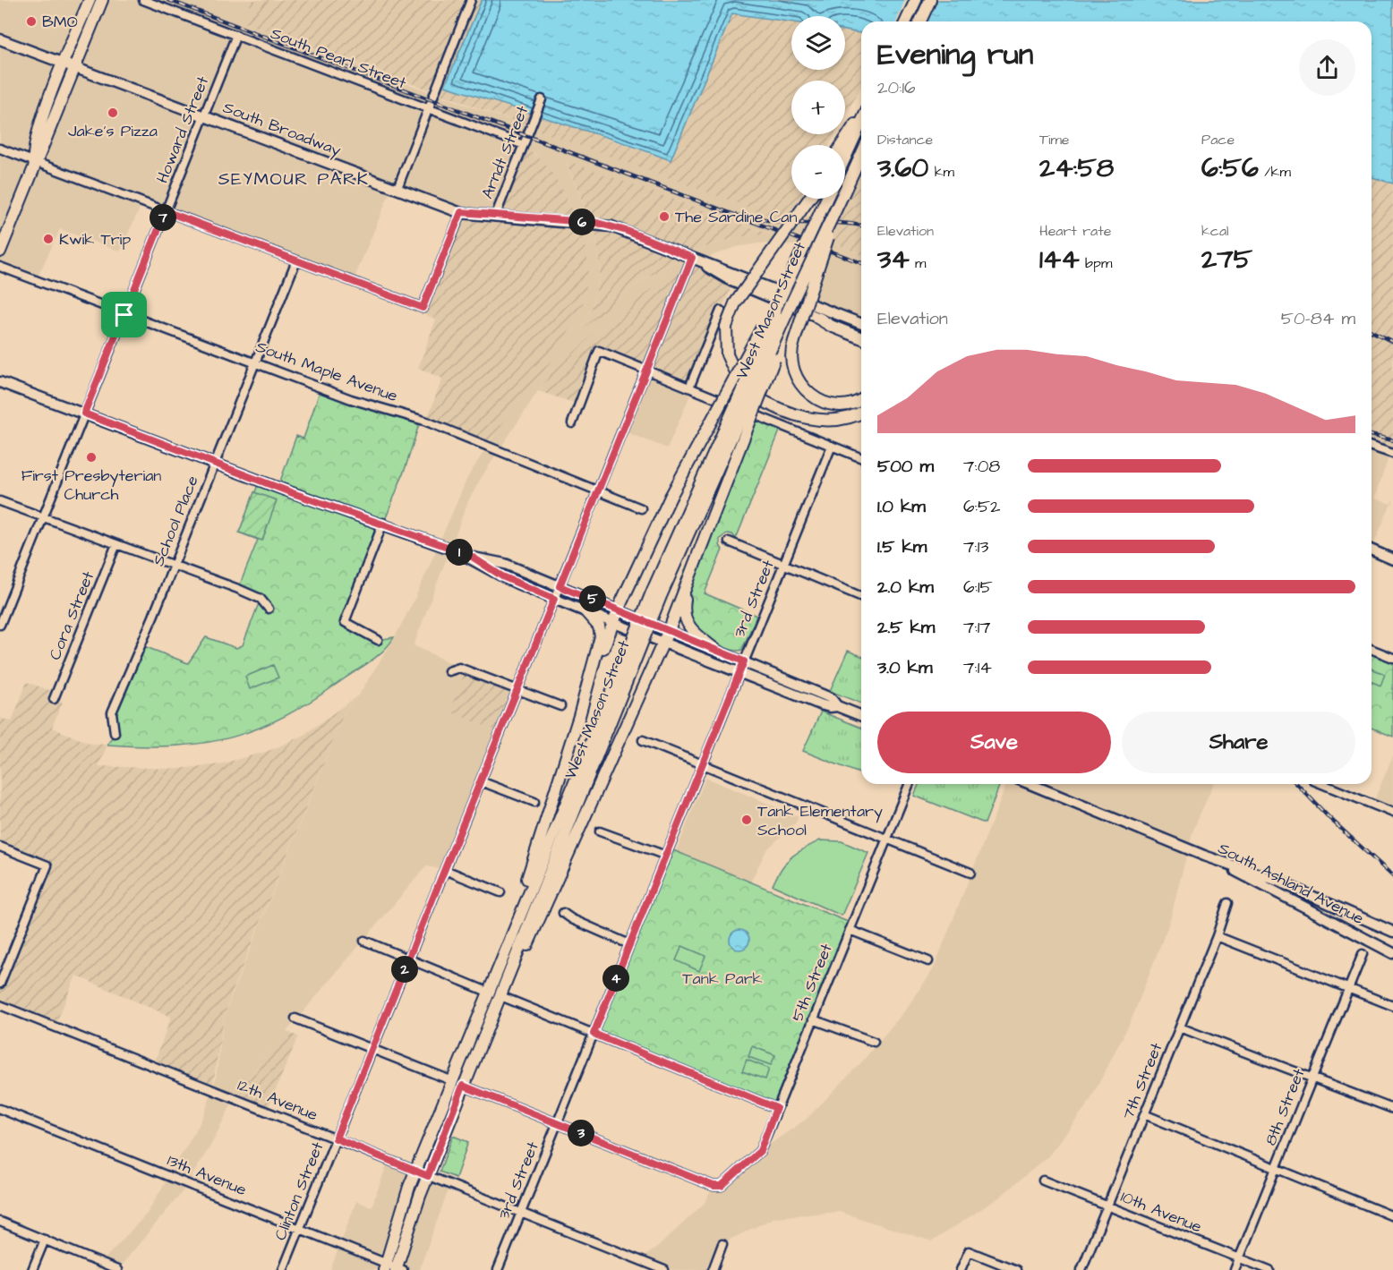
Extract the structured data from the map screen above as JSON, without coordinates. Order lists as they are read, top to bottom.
{
  "streets": {
    "main road": ["South Broadway", "West Mason Street", "South Ashland Avenue"],
    "street": [
      "South Pearl Street",
      "Howard Street",
      "Arndt Street",
      "South Maple Avenue",
      "School Place",
      "3rd Street",
      "Cora Street",
      "5th Street",
      "7th Street",
      "12th Avenue",
      "8th Street",
      "13th Avenue",
      "Clinton Street",
      "10th Avenue"
    ]
  },
  "crossings": [
    ["South Pearl Street", "Howard Street"],
    ["South Pearl Street", "Arndt Street"],
    ["South Broadway", "Howard Street"],
    ["South Broadway", "Arndt Street"],
    ["South Broadway", "Clinton Street"],
    ["Howard Street", "South Maple Avenue"],
    ["West Mason Street", "12th Avenue"],
    ["West Mason Street", "13th Avenue"],
    ["South Maple Avenue", "School Place"],
    ["South Maple Avenue", "Clinton Street"],
    ["3rd Street", "5th Street"],
    ["3rd Street", "12th Avenue"],
    ["7th Street", "10th Avenue"],
    ["12th Avenue", "Clinton Street"],
    ["8th Street", "10th Avenue"],
    ["13th Avenue", "Clinton Street"]
  ],
  "districts": ["SEYMOUR PARK"],
  "parks": ["Tank Park"],
  "places": [
    "BMO",
    "Jake's Pizza",
    "The Sardine Can",
    "Kwik Trip",
    "First Presbyterian Church",
    "Tank Elementary School"
  ],
  "page": {
    "map_buttons": ["+", "−"],
    "heading": ["Evening run", "20:16"],
    "stats": [
      ["Distance", "3.60 km"],
      ["Time", "24:58"],
      ["Pace", "6:56 /km"],
      ["Elevation", "34 m"],
      ["Heart rate", "144 bpm"],
      ["kcal", "275"]
    ],
    "pins": [
      "7",
      "6",
      "1",
      "5",
      "2",
      "4",
      "3"
    ],
    "chart": ["Elevation", "50–84 m"],
    "list": [
      {
        "name": "500 m",
        "note": "7:08"
      },
      {
        "name": "1.0 km",
        "note": "6:52"
      },
      {
        "name": "1.5 km",
        "note": "7:13"
      },
      {
        "name": "2.0 km",
        "note": "6:15"
      },
      {
        "name": "2.5 km",
        "note": "7:17"
      },
      {
        "name": "3.0 km",
        "note": "7:14"
      }
    ],
    "buttons": ["Save", "Share"]
  }
}
